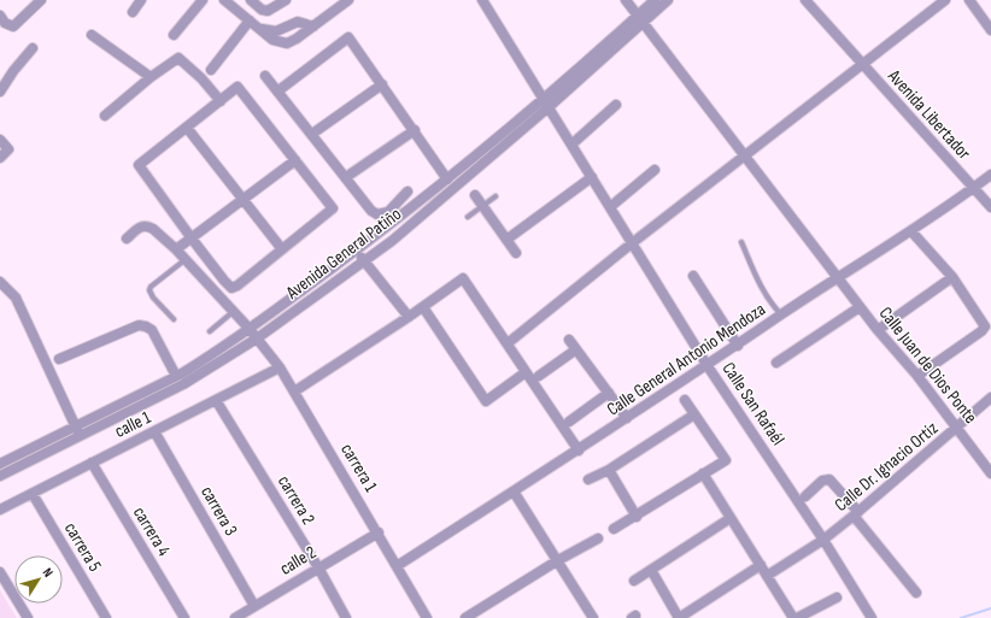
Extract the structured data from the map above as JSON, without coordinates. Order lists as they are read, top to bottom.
{
  "streets": {
    "street": [
      "Avenida Libertador",
      "Avenida General Patiño",
      "Calle General Antonio Mendoza",
      "Calle Juan de Dios Ponte",
      "Calle San Rafaél",
      "calle 1",
      "Calle Dr. Ignacio Ortiz",
      "carrera 1",
      "carrera 2",
      "carrera 3",
      "carrera 4",
      "carrera 5",
      "calle 2"
    ]
  },
  "crossings": [
    ["Avenida Libertador", "Calle General Antonio Mendoza"],
    ["Avenida General Patiño", "Calle Juan de Dios Ponte"],
    ["Avenida General Patiño", "Calle San Rafaél"],
    ["Avenida General Patiño", "carrera 1"],
    ["Calle General Antonio Mendoza", "Calle Juan de Dios Ponte"],
    ["Calle General Antonio Mendoza", "Calle San Rafaél"],
    ["Calle General Antonio Mendoza", "carrera 1"],
    ["Calle Juan de Dios Ponte", "Calle Dr. Ignacio Ortiz"],
    ["Calle San Rafaél", "Calle Dr. Ignacio Ortiz"],
    ["calle 1", "carrera 1"],
    ["calle 1", "carrera 2"],
    ["calle 1", "carrera 3"],
    ["calle 1", "carrera 4"],
    ["calle 1", "carrera 5"],
    ["carrera 1", "calle 2"],
    ["carrera 2", "calle 2"],
    ["carrera 3", "calle 2"]
  ],
  "north": "top right"
}
